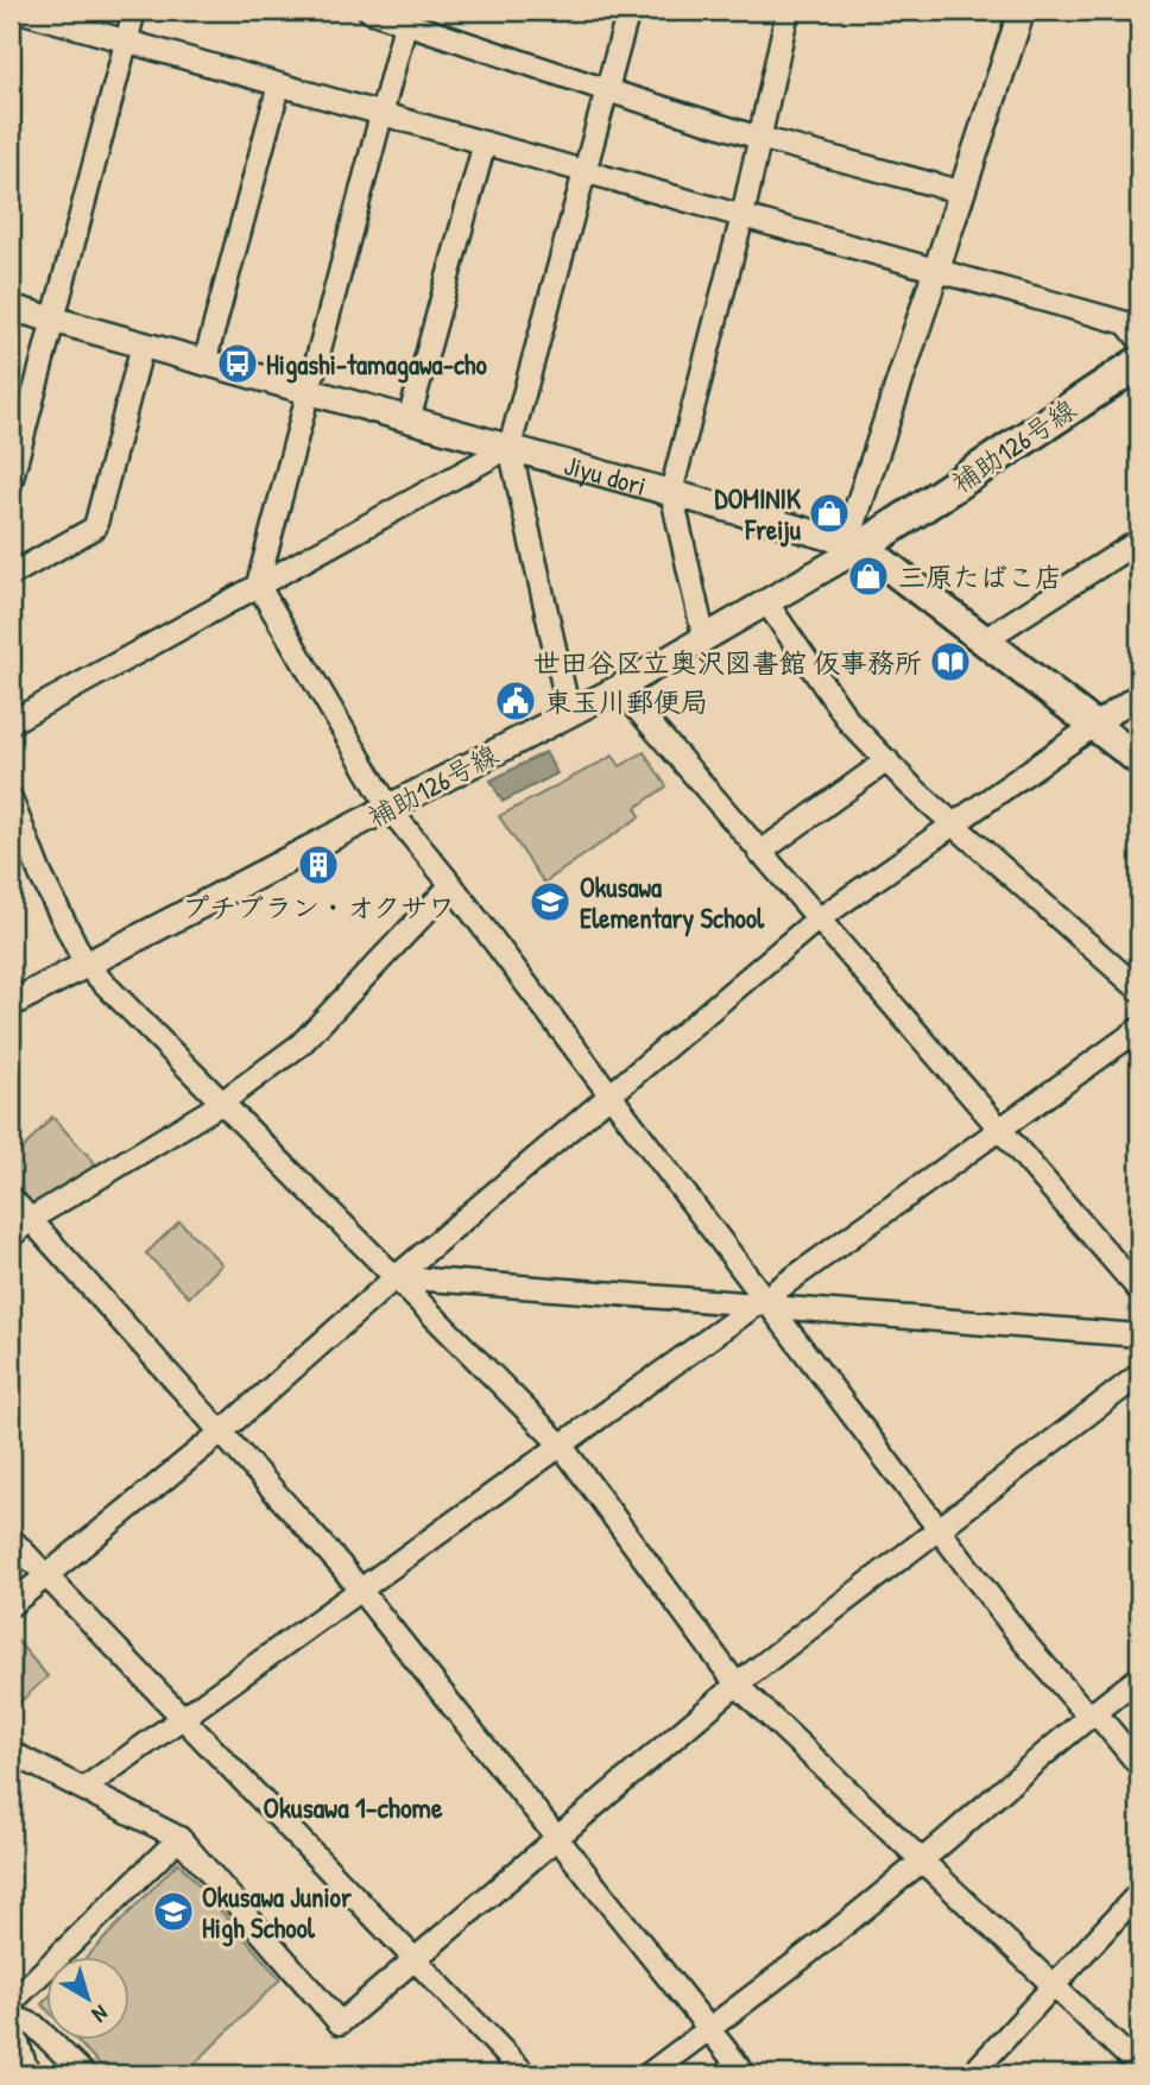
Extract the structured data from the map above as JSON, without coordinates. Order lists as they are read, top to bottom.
{
  "streets": {
    "main road": ["補助126号線", "Jiyu dori"]
  },
  "crossings": [
    ["補助126号線", "Jiyu dori"]
  ],
  "districts": ["Okusawa 1-chome"],
  "places": {
    "bus stop": ["Higashi-tamagawa-cho"],
    "shop": ["DOMINIK Freiju", "三原たばこ店"],
    "library": ["世田谷区立奥沢図書館 仮事務所"],
    "public building": ["東玉川郵便局"],
    "building": ["プチブラン・オクサワ"],
    "school or university": ["Okusawa Elementary School", "Okusawa Junior High School"]
  },
  "north": "bottom right"
}
